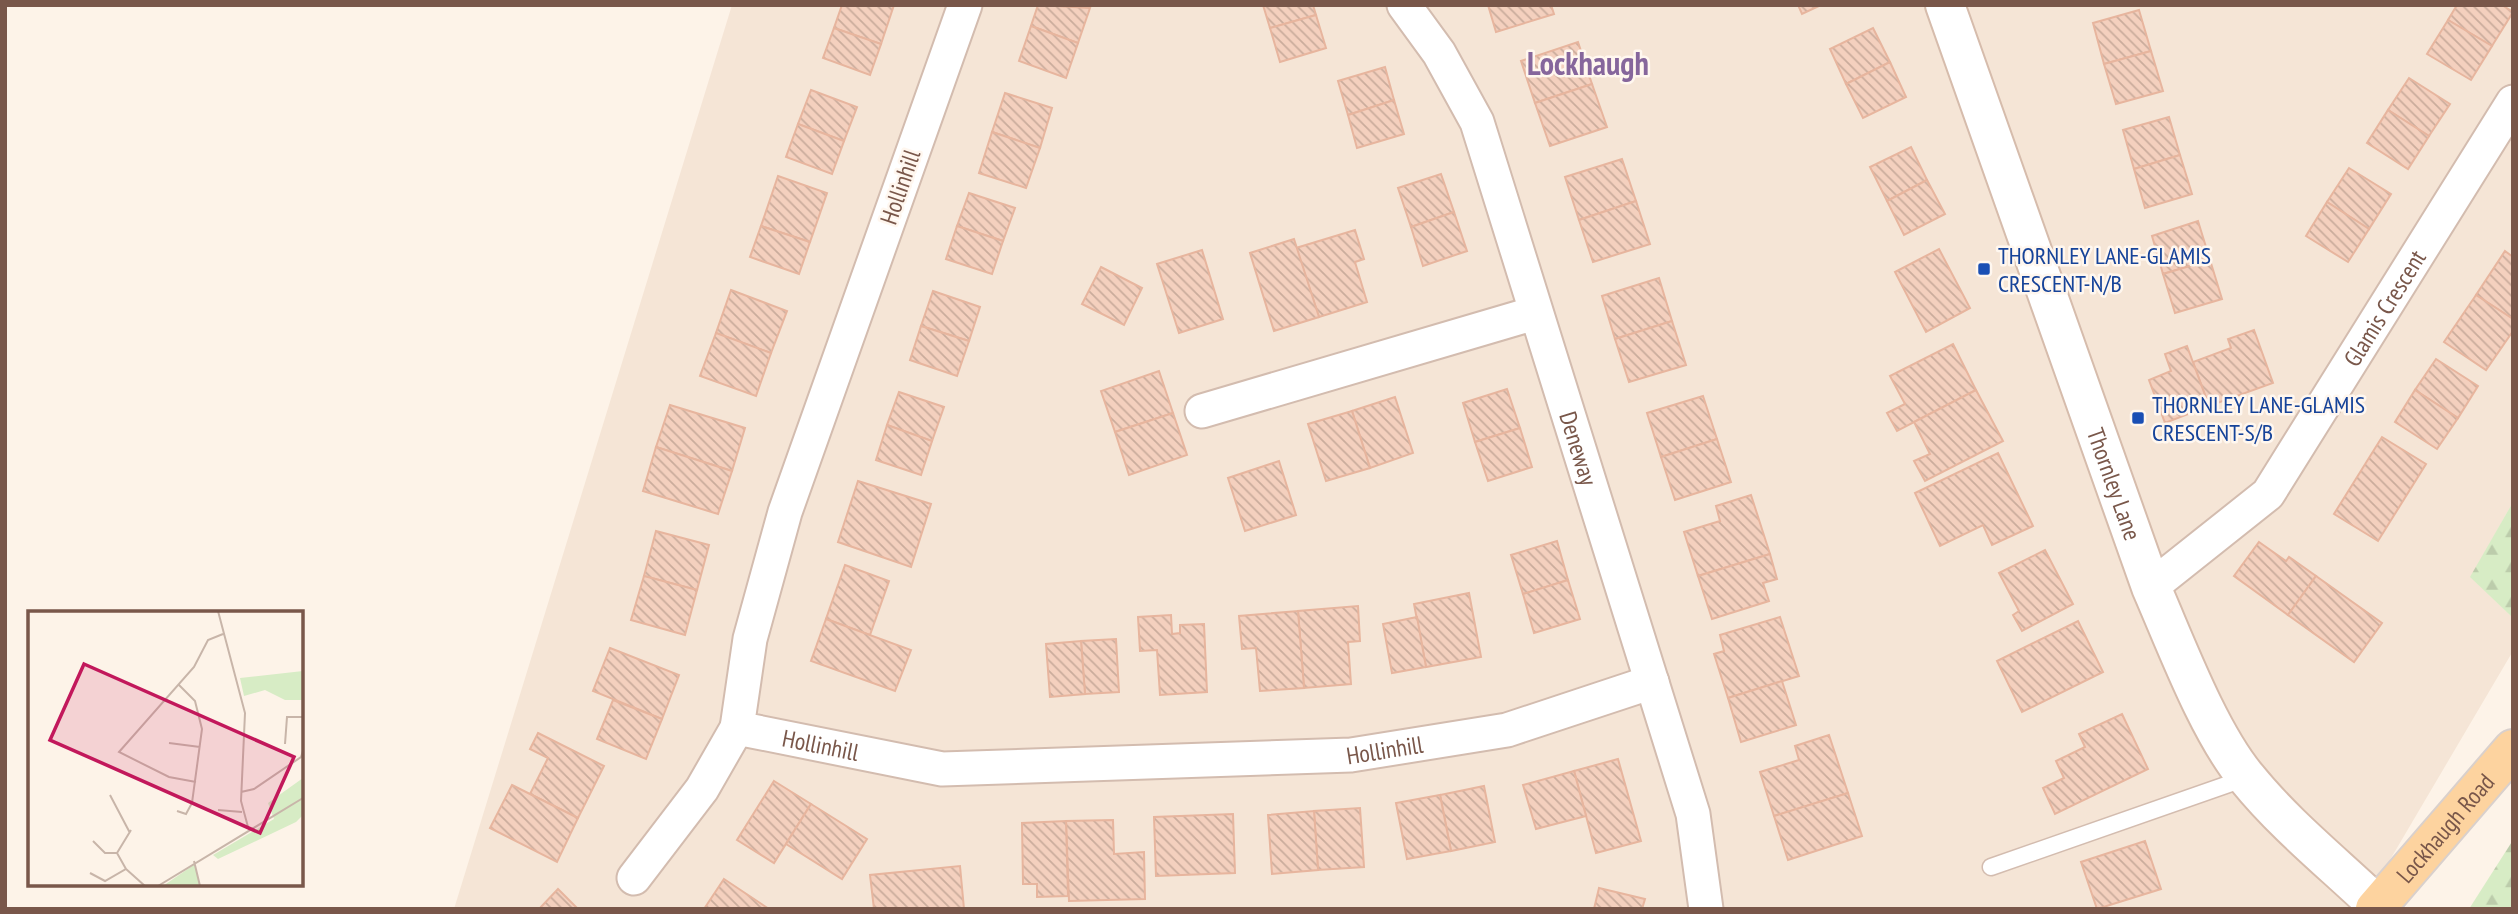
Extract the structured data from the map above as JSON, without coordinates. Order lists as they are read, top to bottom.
{
  "streets": {
    "main road": ["Lockhaugh Road"],
    "street": [
      "Hollinhill",
      "Glamis Crescent",
      "Deneway",
      "Thornley Lane"
    ]
  },
  "crossings": [
    ["Hollinhill", "Deneway"],
    ["Glamis Crescent", "Thornley Lane"],
    ["Thornley Lane", "Lockhaugh Road"]
  ],
  "districts": ["Lockhaugh"],
  "places": {
    "transit": ["THORNLEY LANE-GLAMIS CRESCENT-N/B", "THORNLEY LANE-GLAMIS CRESCENT-S/B"]
  }
}
